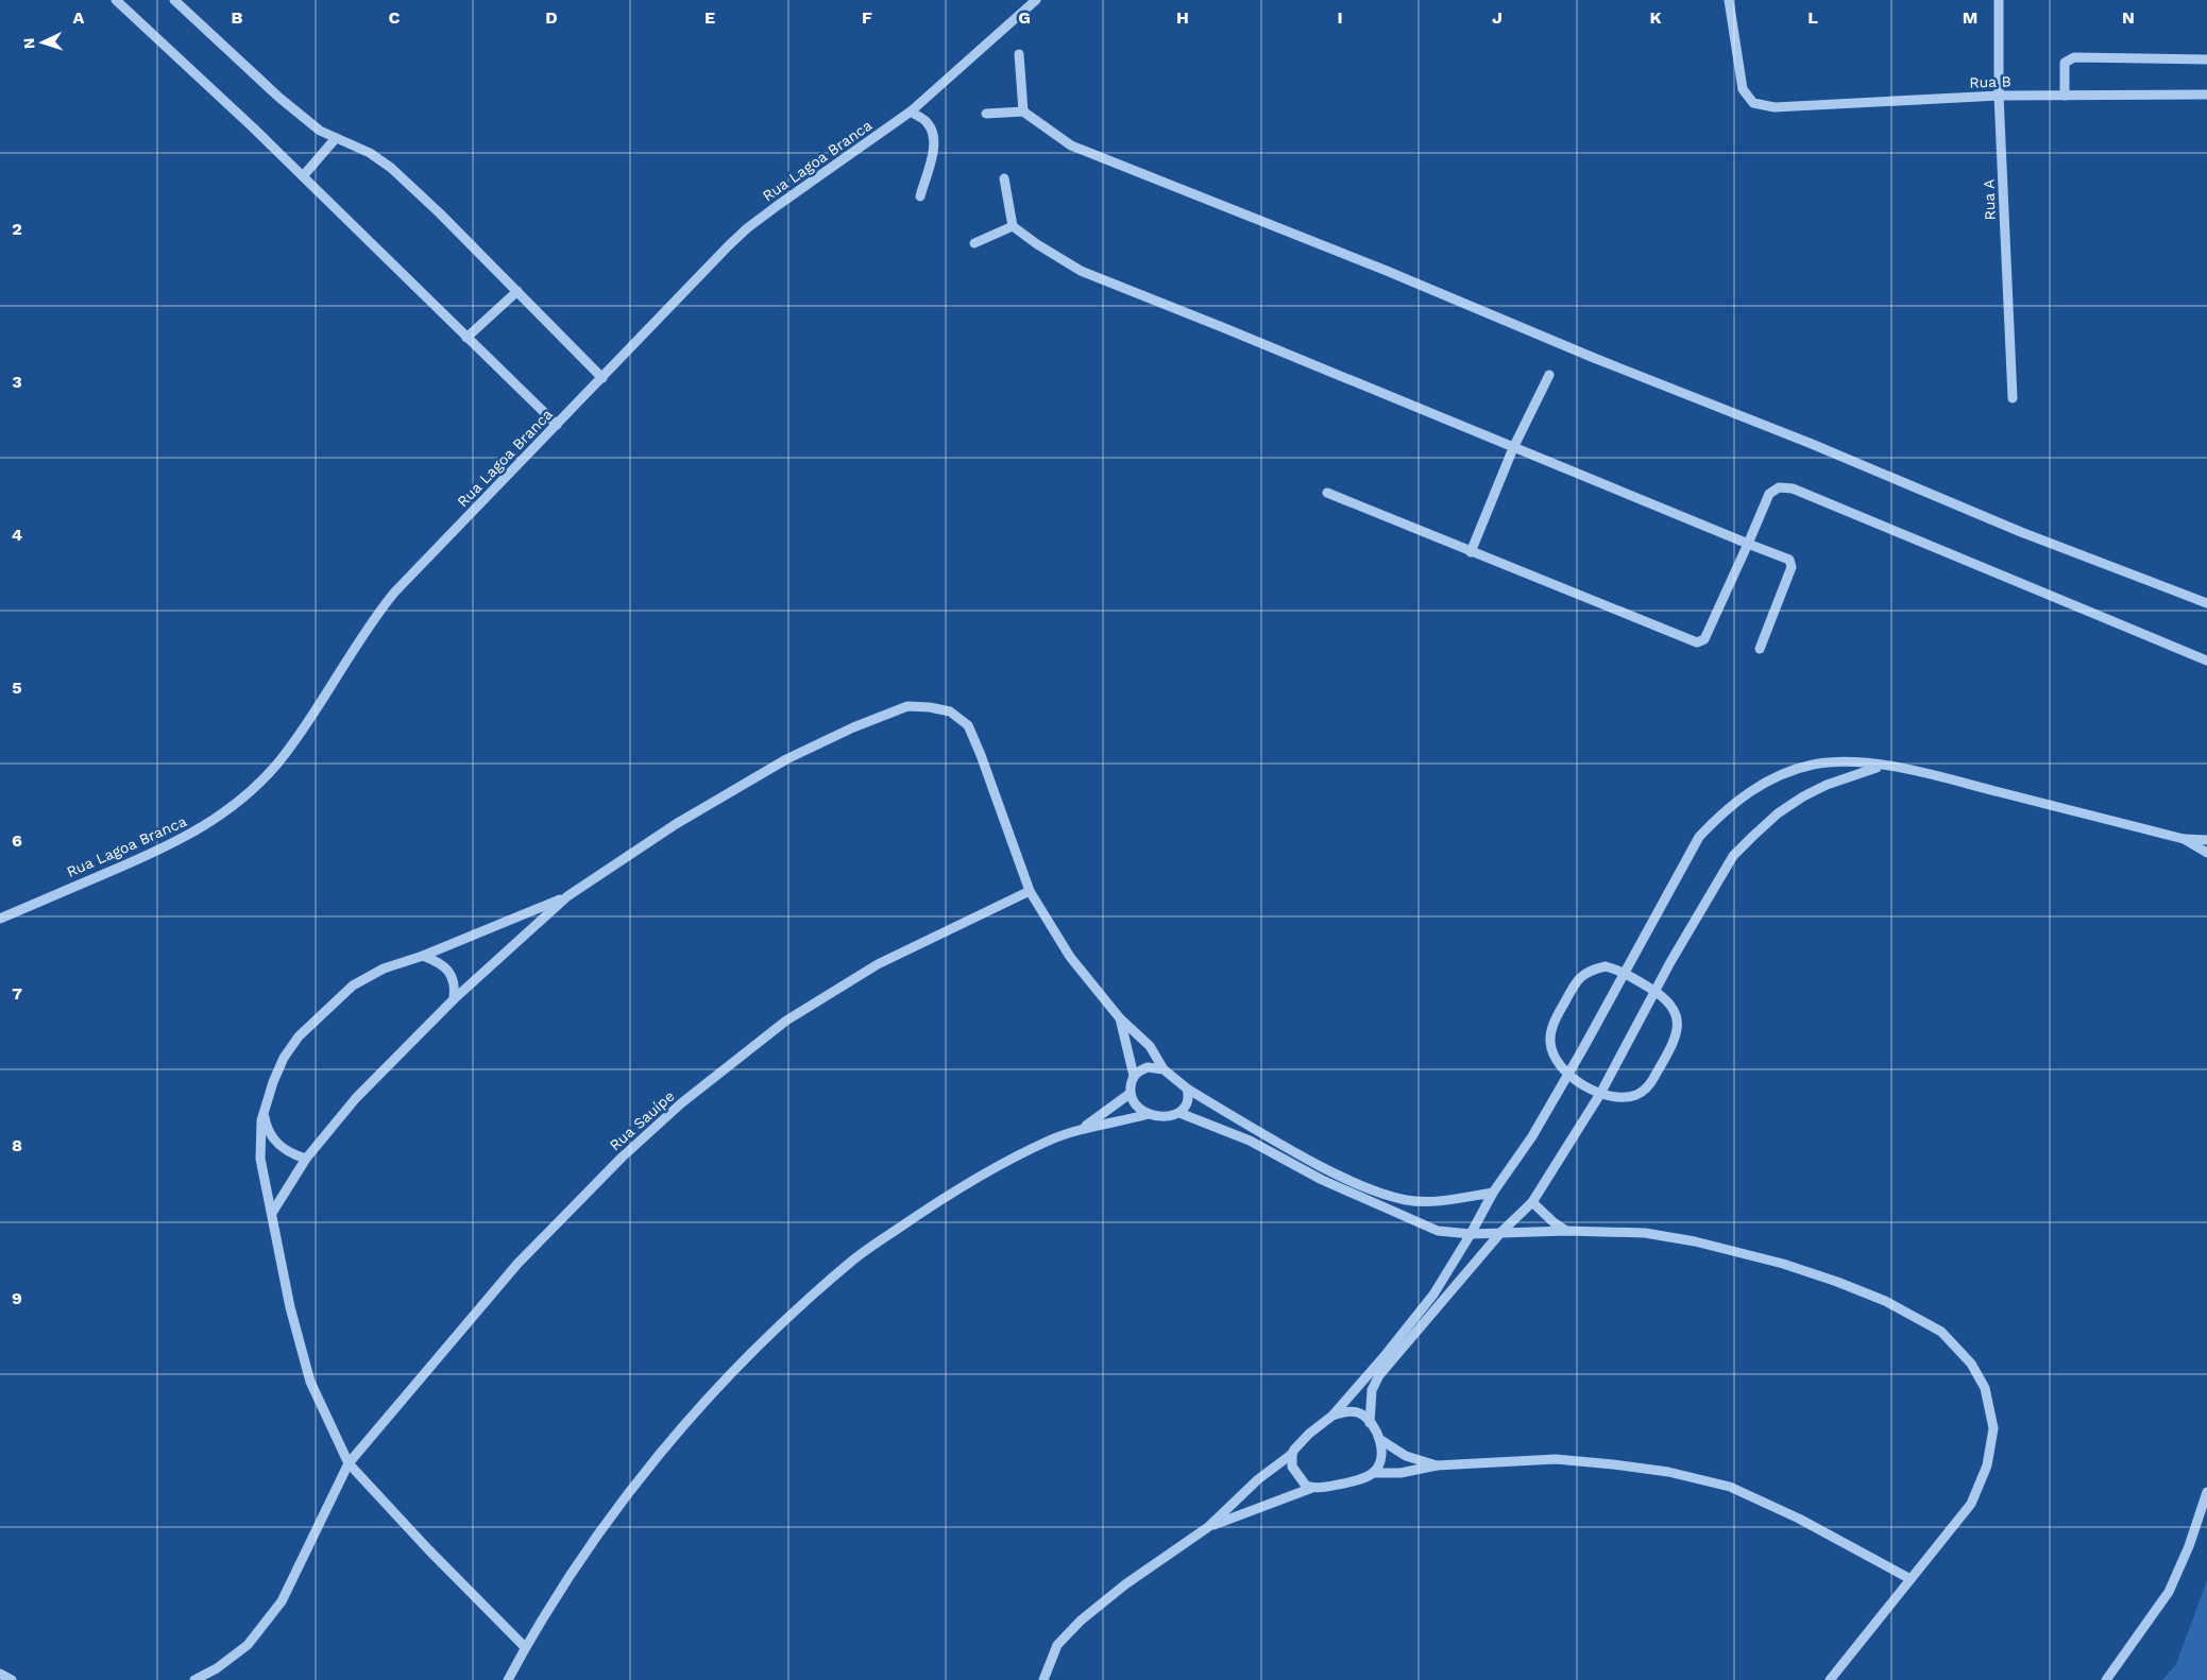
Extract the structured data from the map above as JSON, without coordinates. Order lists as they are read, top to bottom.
{
  "streets": {
    "street": [
      "Rua B",
      "Rua Lagoa Branca",
      "Rua A",
      "Rua Sauípe"
    ]
  },
  "crossings": [
    ["Rua B", "Rua A"]
  ],
  "north": "left",
  "grid": {
    "columns": [
      "A",
      "B",
      "C",
      "D",
      "E",
      "F",
      "G",
      "H",
      "I",
      "J",
      "K",
      "L",
      "M",
      "N"
    ],
    "rows": [
      "2",
      "3",
      "4",
      "5",
      "6",
      "7",
      "8",
      "9"
    ]
  }
}
